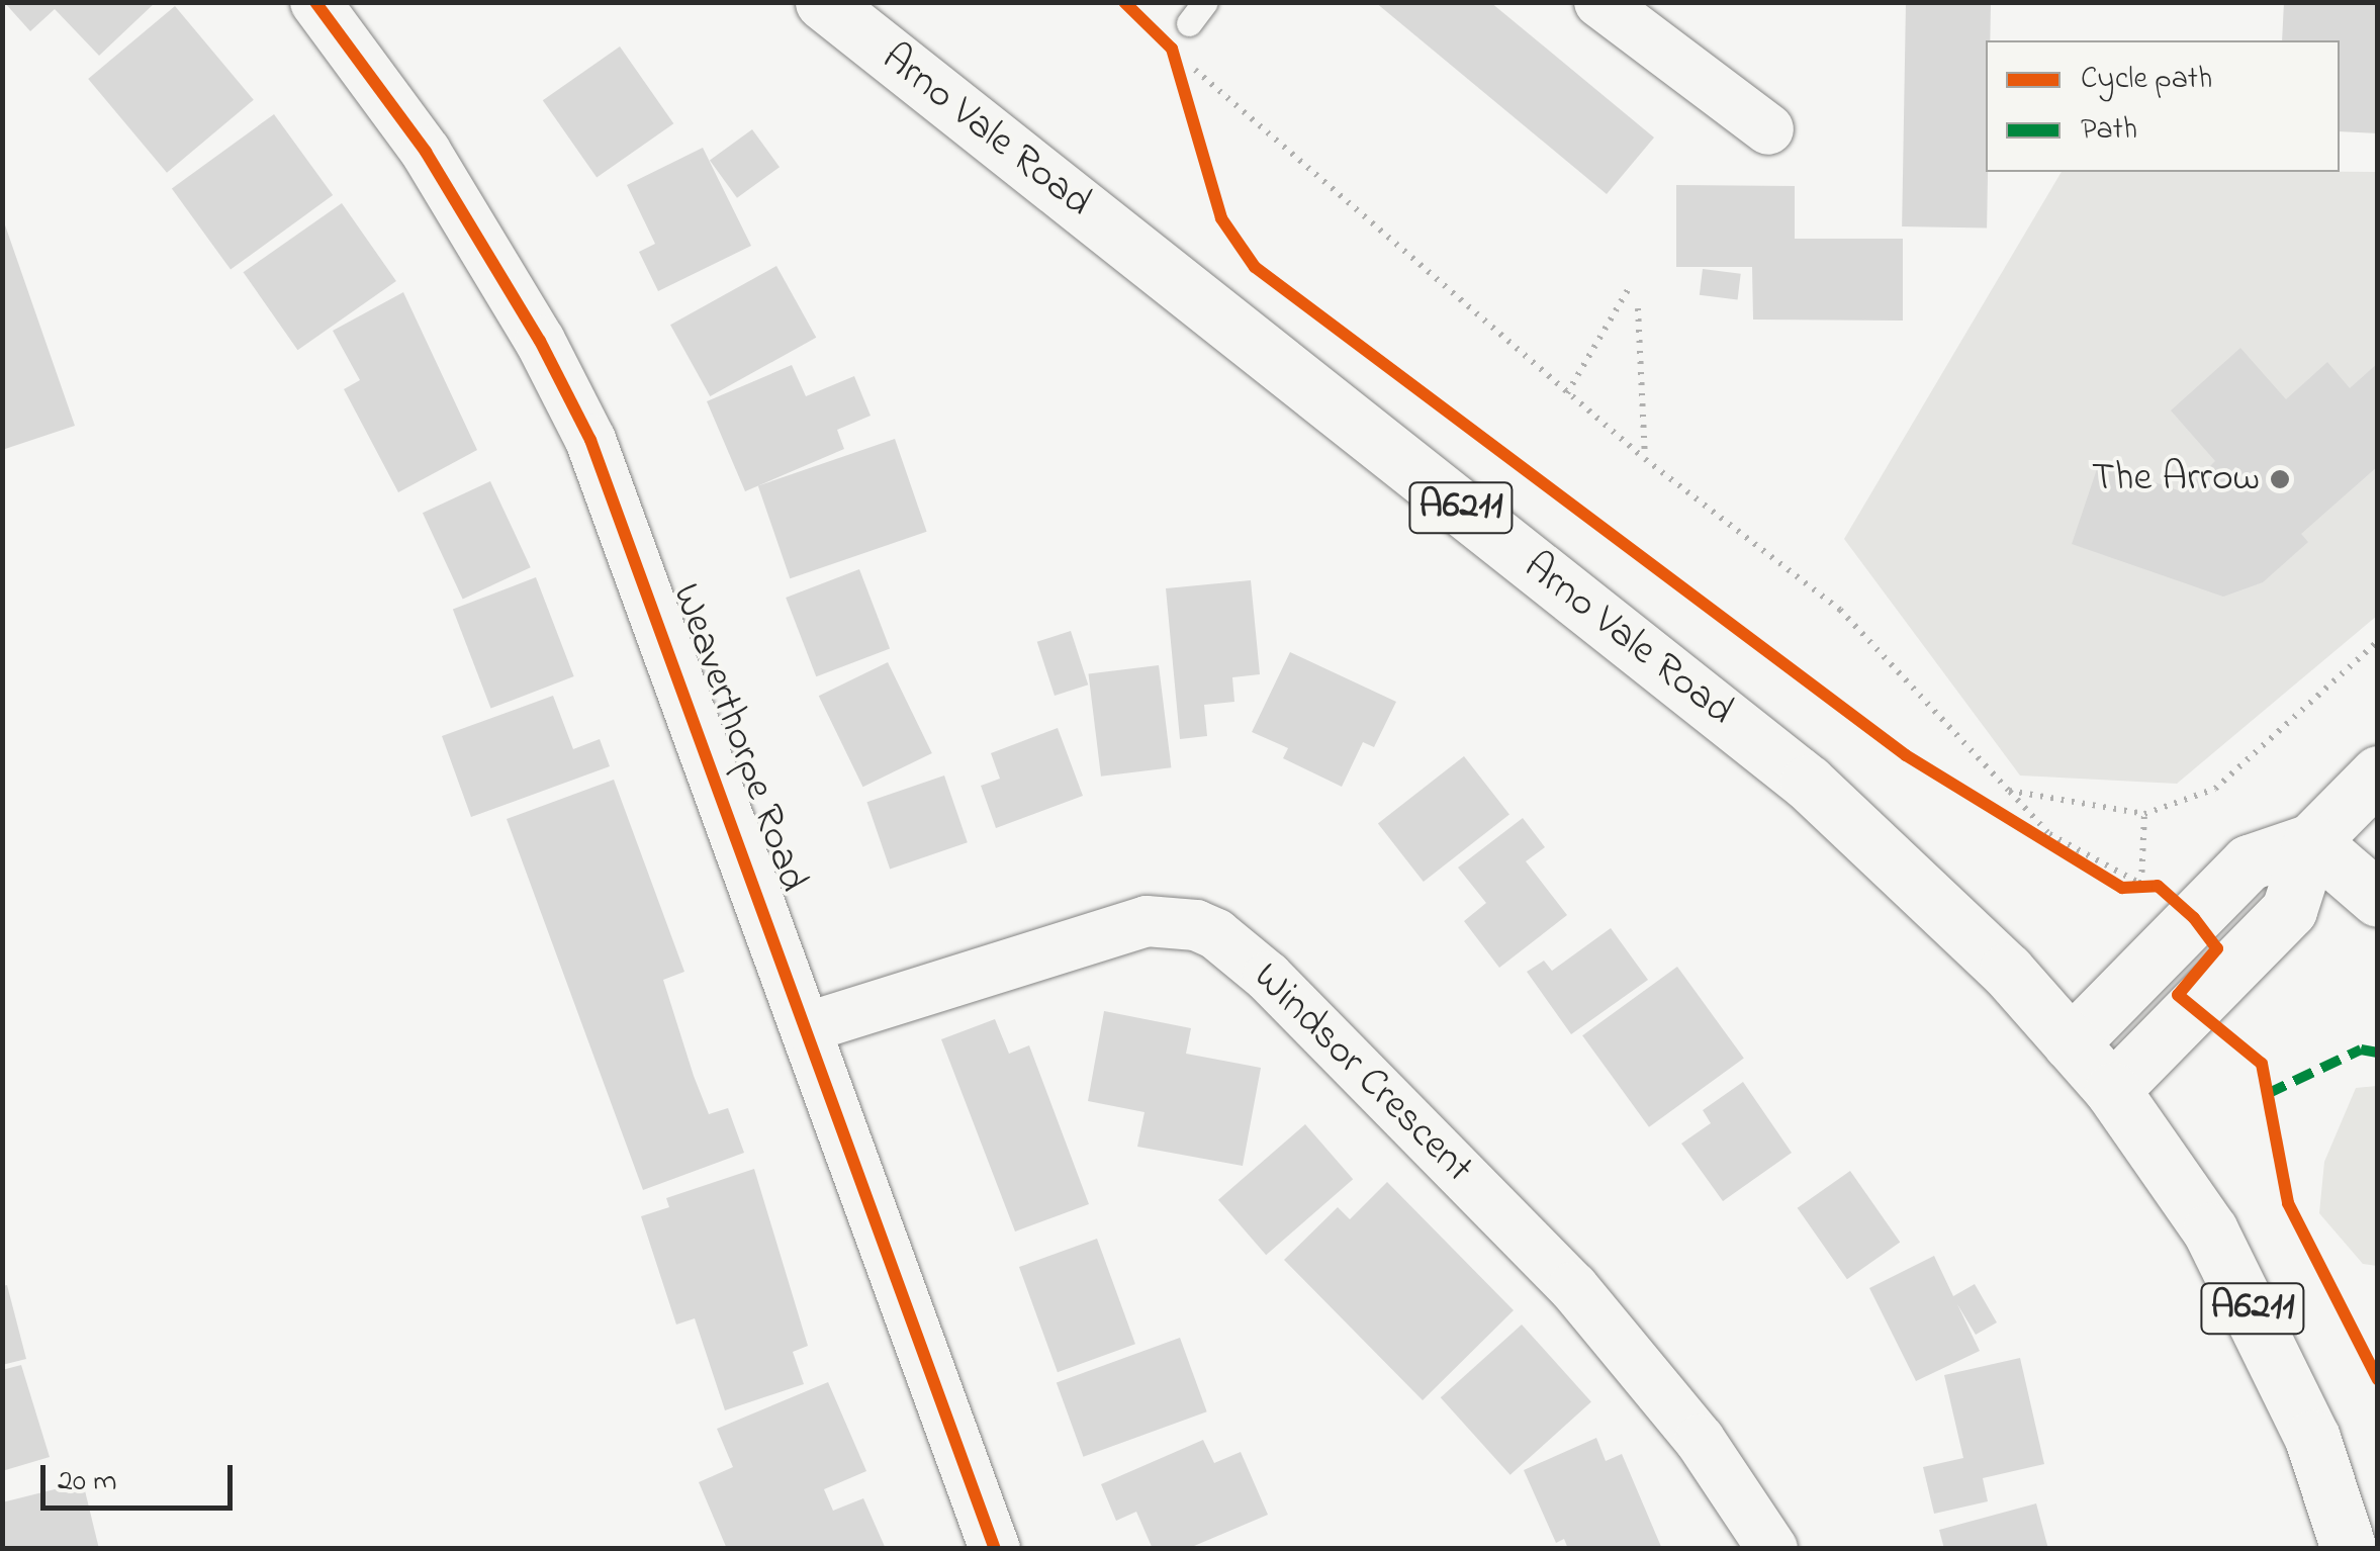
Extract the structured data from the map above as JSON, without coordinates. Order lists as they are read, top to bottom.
{
  "streets": {
    "main road": ["Arno Vale Road", "A6211"],
    "street": ["Weaverthorpe Road", "Windsor Crescent"]
  },
  "crossings": [
    ["Arno Vale Road", "A6211"],
    ["Weaverthorpe Road", "Windsor Crescent"]
  ],
  "places": ["The Arrow"],
  "legend": ["Cycle path", "Path"],
  "scale_bar": "20 m"
}
